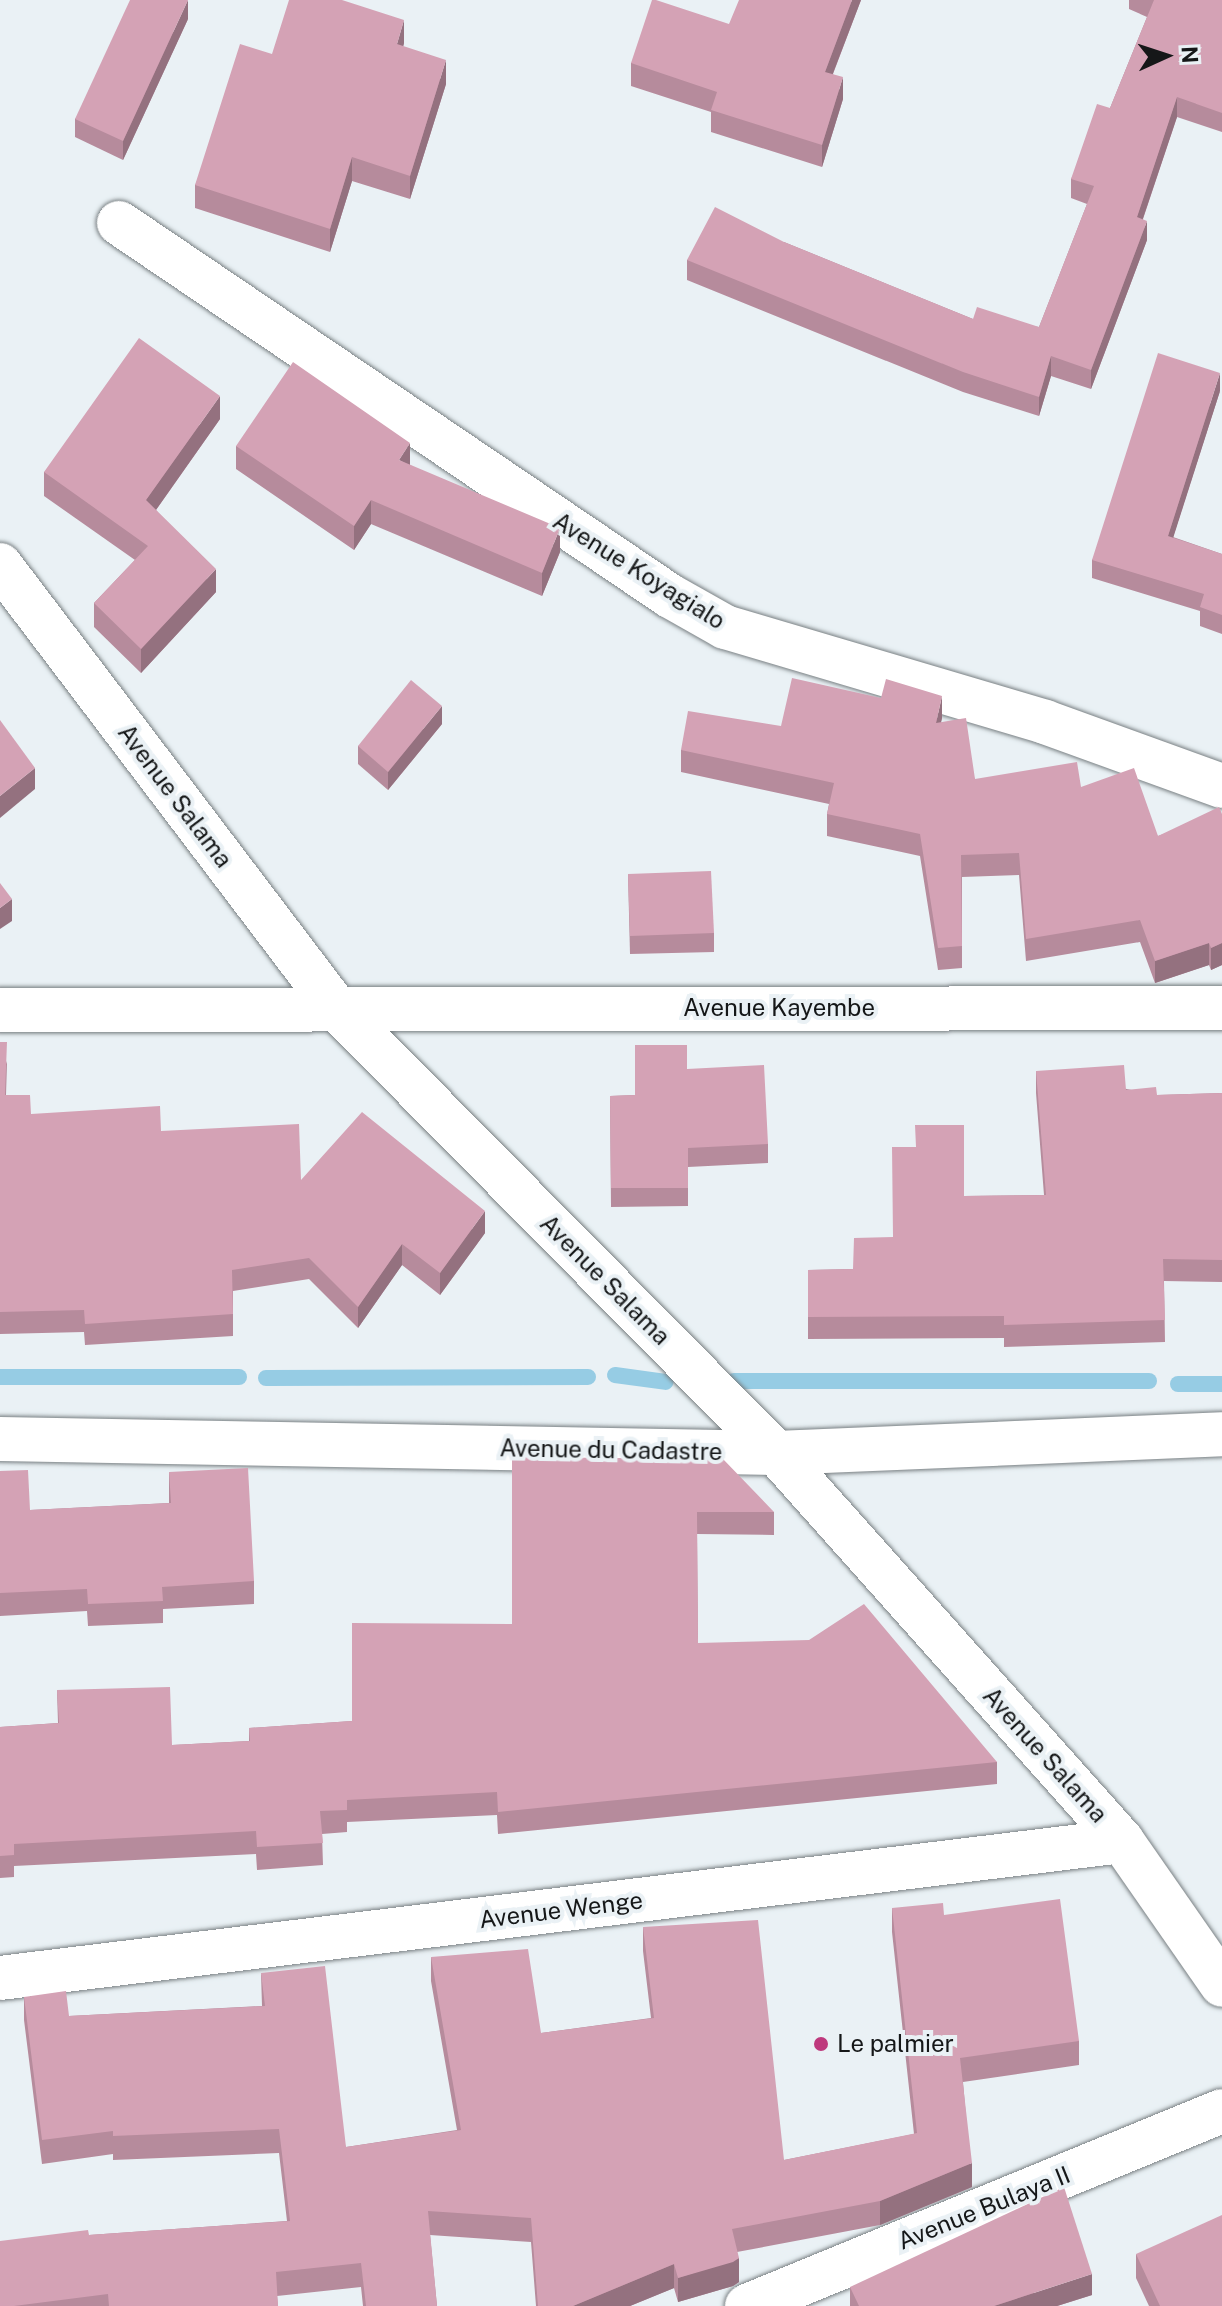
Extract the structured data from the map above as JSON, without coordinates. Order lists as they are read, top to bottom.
{
  "streets": {
    "street": [
      "Avenue Koyagialo",
      "Avenue Salama",
      "Avenue Kayembe",
      "Avenue du Cadastre",
      "Avenue Wenge",
      "Avenue Bulaya II"
    ]
  },
  "crossings": [
    ["Avenue Salama", "Avenue Kayembe"],
    ["Avenue Salama", "Avenue du Cadastre"],
    ["Avenue Salama", "Avenue Wenge"]
  ],
  "places": ["Le palmier"],
  "north": "right"
}
